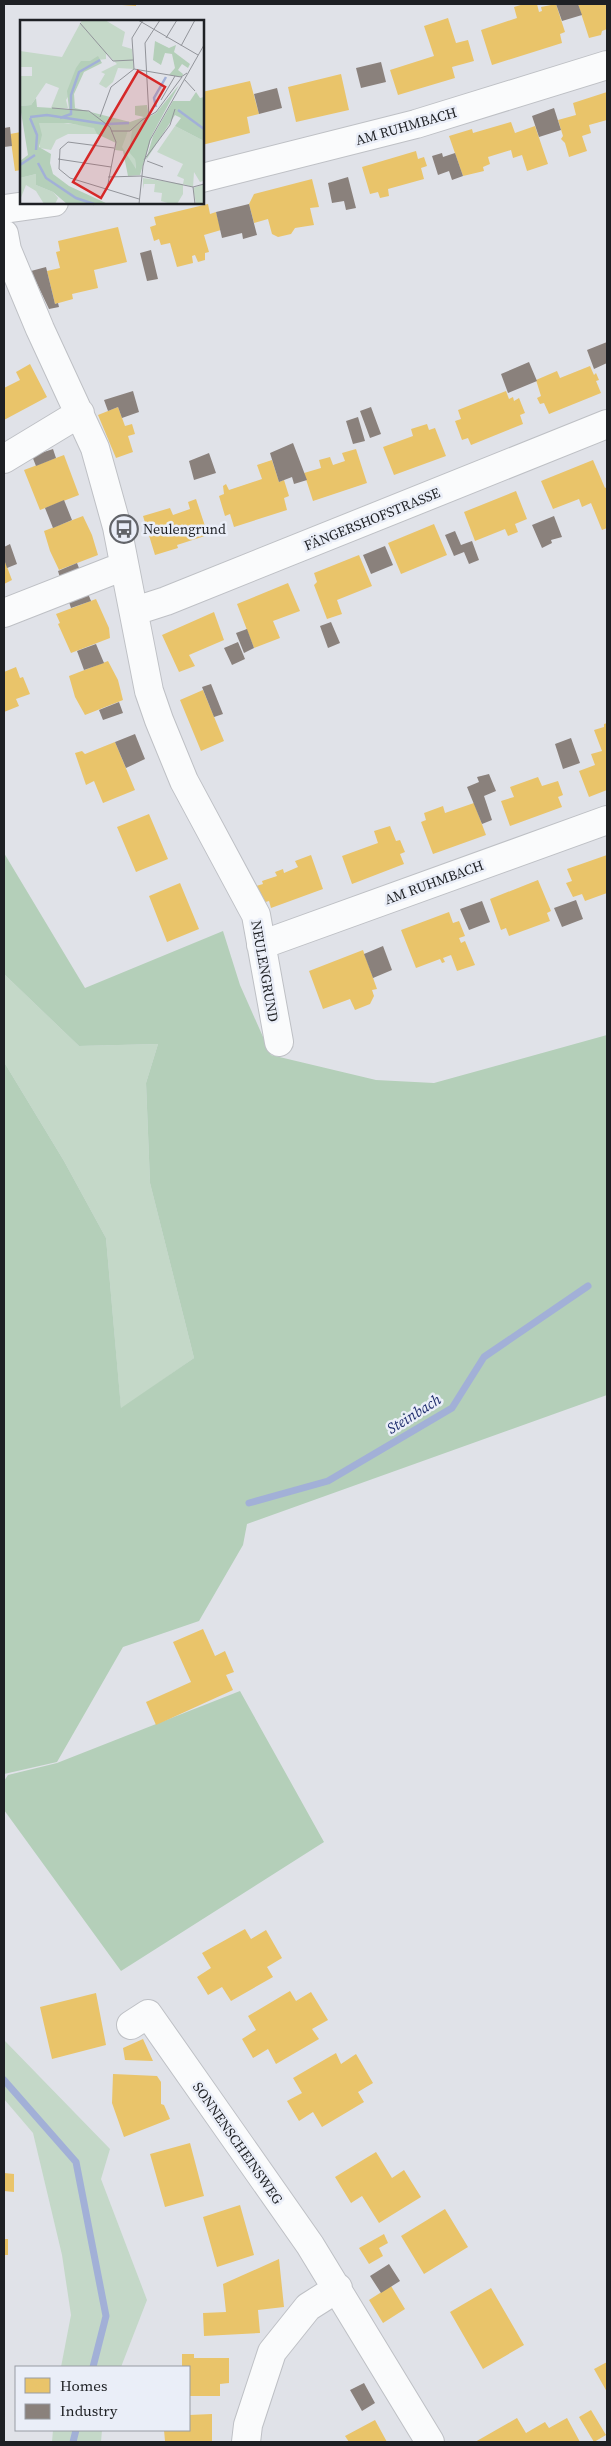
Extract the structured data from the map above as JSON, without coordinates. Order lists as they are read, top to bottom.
{
  "streets": {
    "street": [
      "AM RUHMBACH",
      "FÄNGERSHOFSTRASSE",
      "NEULENGRUND",
      "SONNENSCHEINSWEG"
    ]
  },
  "crossings": [
    ["AM RUHMBACH", "NEULENGRUND"],
    ["FÄNGERSHOFSTRASSE", "NEULENGRUND"]
  ],
  "water": ["Steinbach"],
  "places": {
    "bus stop": ["Neulengrund"]
  },
  "legend": ["Homes", "Industry"]
}
